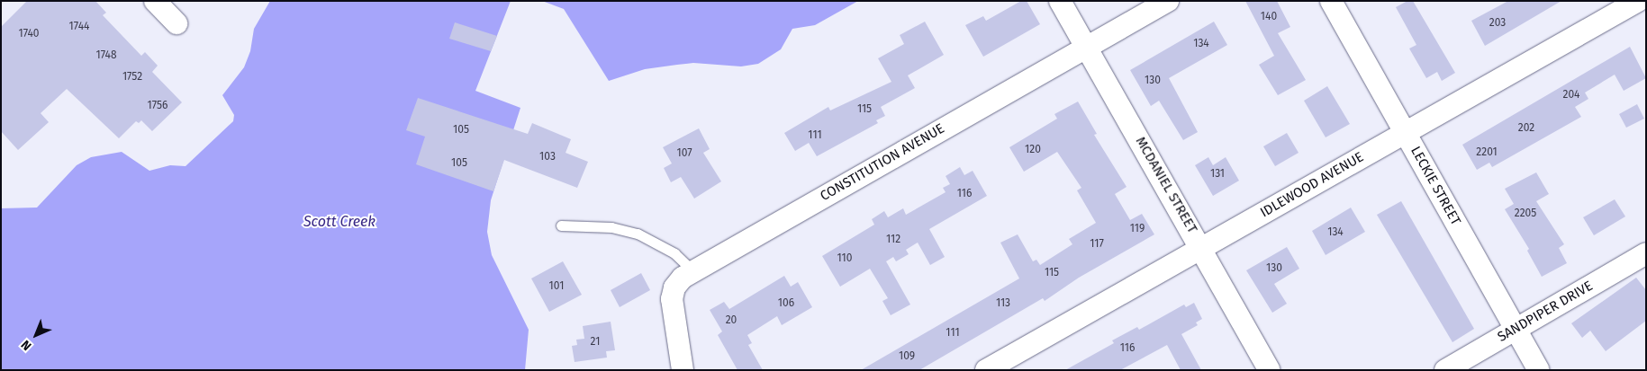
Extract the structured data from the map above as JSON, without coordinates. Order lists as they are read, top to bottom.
{
  "streets": {
    "street": [
      "CONSTITUTION AVENUE",
      "MCDANIEL STREET",
      "IDLEWOOD AVENUE",
      "LECKIE STREET",
      "SANDPIPER DRIVE"
    ]
  },
  "crossings": [
    ["CONSTITUTION AVENUE", "MCDANIEL STREET"],
    ["MCDANIEL STREET", "IDLEWOOD AVENUE"],
    ["IDLEWOOD AVENUE", "LECKIE STREET"],
    ["LECKIE STREET", "SANDPIPER DRIVE"]
  ],
  "water": ["Scott Creek"],
  "house_numbers": [
    "140",
    "203",
    "1744",
    "1740",
    "134",
    "1748",
    "1752",
    "130",
    "204",
    "1756",
    "115",
    "202",
    "105",
    "111",
    "120",
    "2201",
    "107",
    "103",
    "105",
    "131",
    "116",
    "2205",
    "119",
    "134",
    "112",
    "117",
    "110",
    "130",
    "115",
    "101",
    "106",
    "113",
    "20",
    "111",
    "21",
    "116",
    "109"
  ],
  "north": "bottom left"
}
